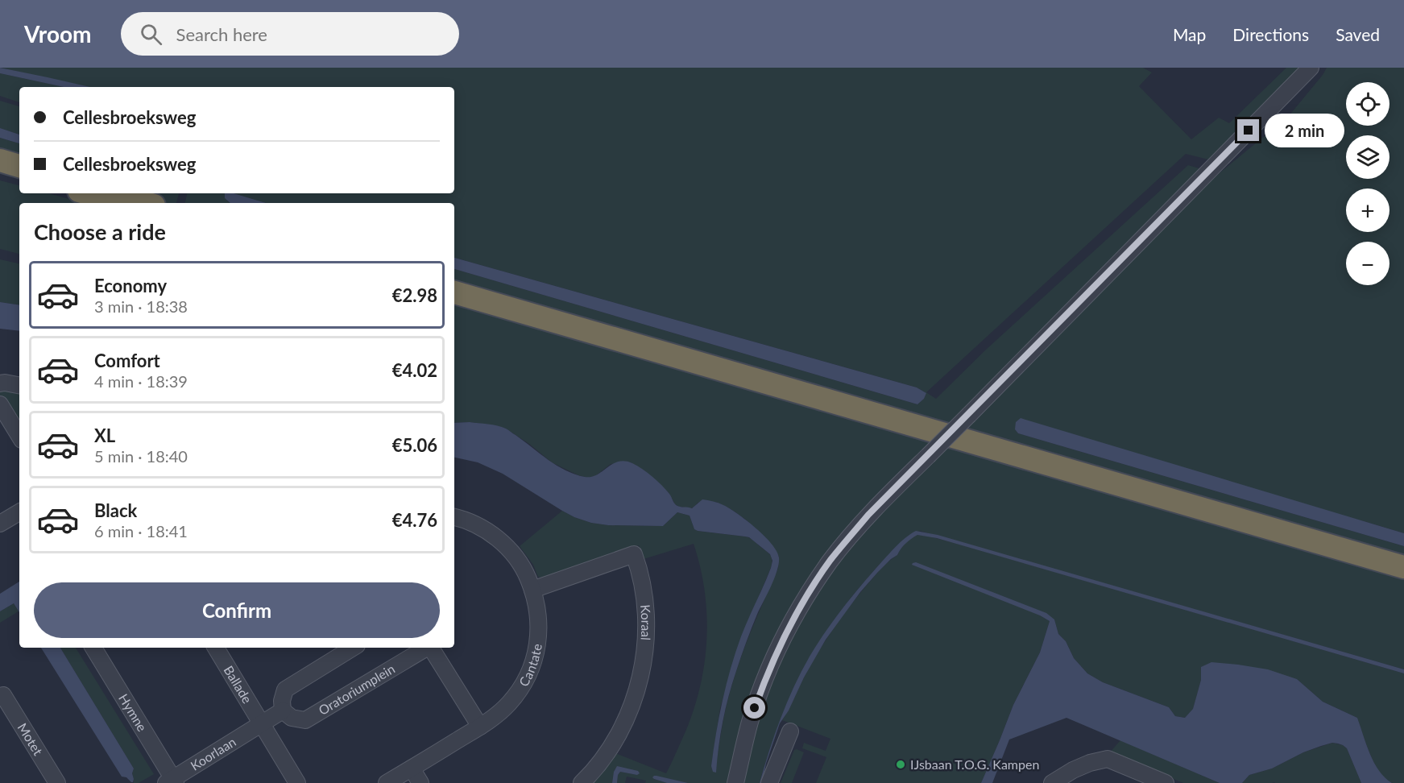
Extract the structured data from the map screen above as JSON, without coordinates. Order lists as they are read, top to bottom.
{
  "streets": {
    "street": [
      "Koraal",
      "Cantate",
      "Ballade",
      "Oratoriumplein",
      "Hymne",
      "Motet",
      "Koorlaan"
    ]
  },
  "crossings": [
    ["Koraal", "Cantate"],
    ["Cantate", "Oratoriumplein"],
    ["Ballade", "Koorlaan"],
    ["Hymne", "Koorlaan"]
  ],
  "places": ["IJsbaan T.O.G. Kampen"],
  "page": {
    "header": "Vroom",
    "search": "Search here",
    "nav": ["Map", "Directions", "Saved"],
    "map_buttons": ["+", "−"],
    "banner": ["Cellesbroeksweg", "Cellesbroeksweg"],
    "bubble": "2 min",
    "heading": "Choose a ride",
    "list": [
      {
        "name": "Economy",
        "note": "3 min · 18:38",
        "value": "€2.98"
      },
      {
        "name": "Comfort",
        "note": "4 min · 18:39",
        "value": "€4.02"
      },
      {
        "name": "XL",
        "note": "5 min · 18:40",
        "value": "€5.06"
      },
      {
        "name": "Black",
        "note": "6 min · 18:41",
        "value": "€4.76"
      }
    ],
    "buttons": "Confirm"
  }
}
